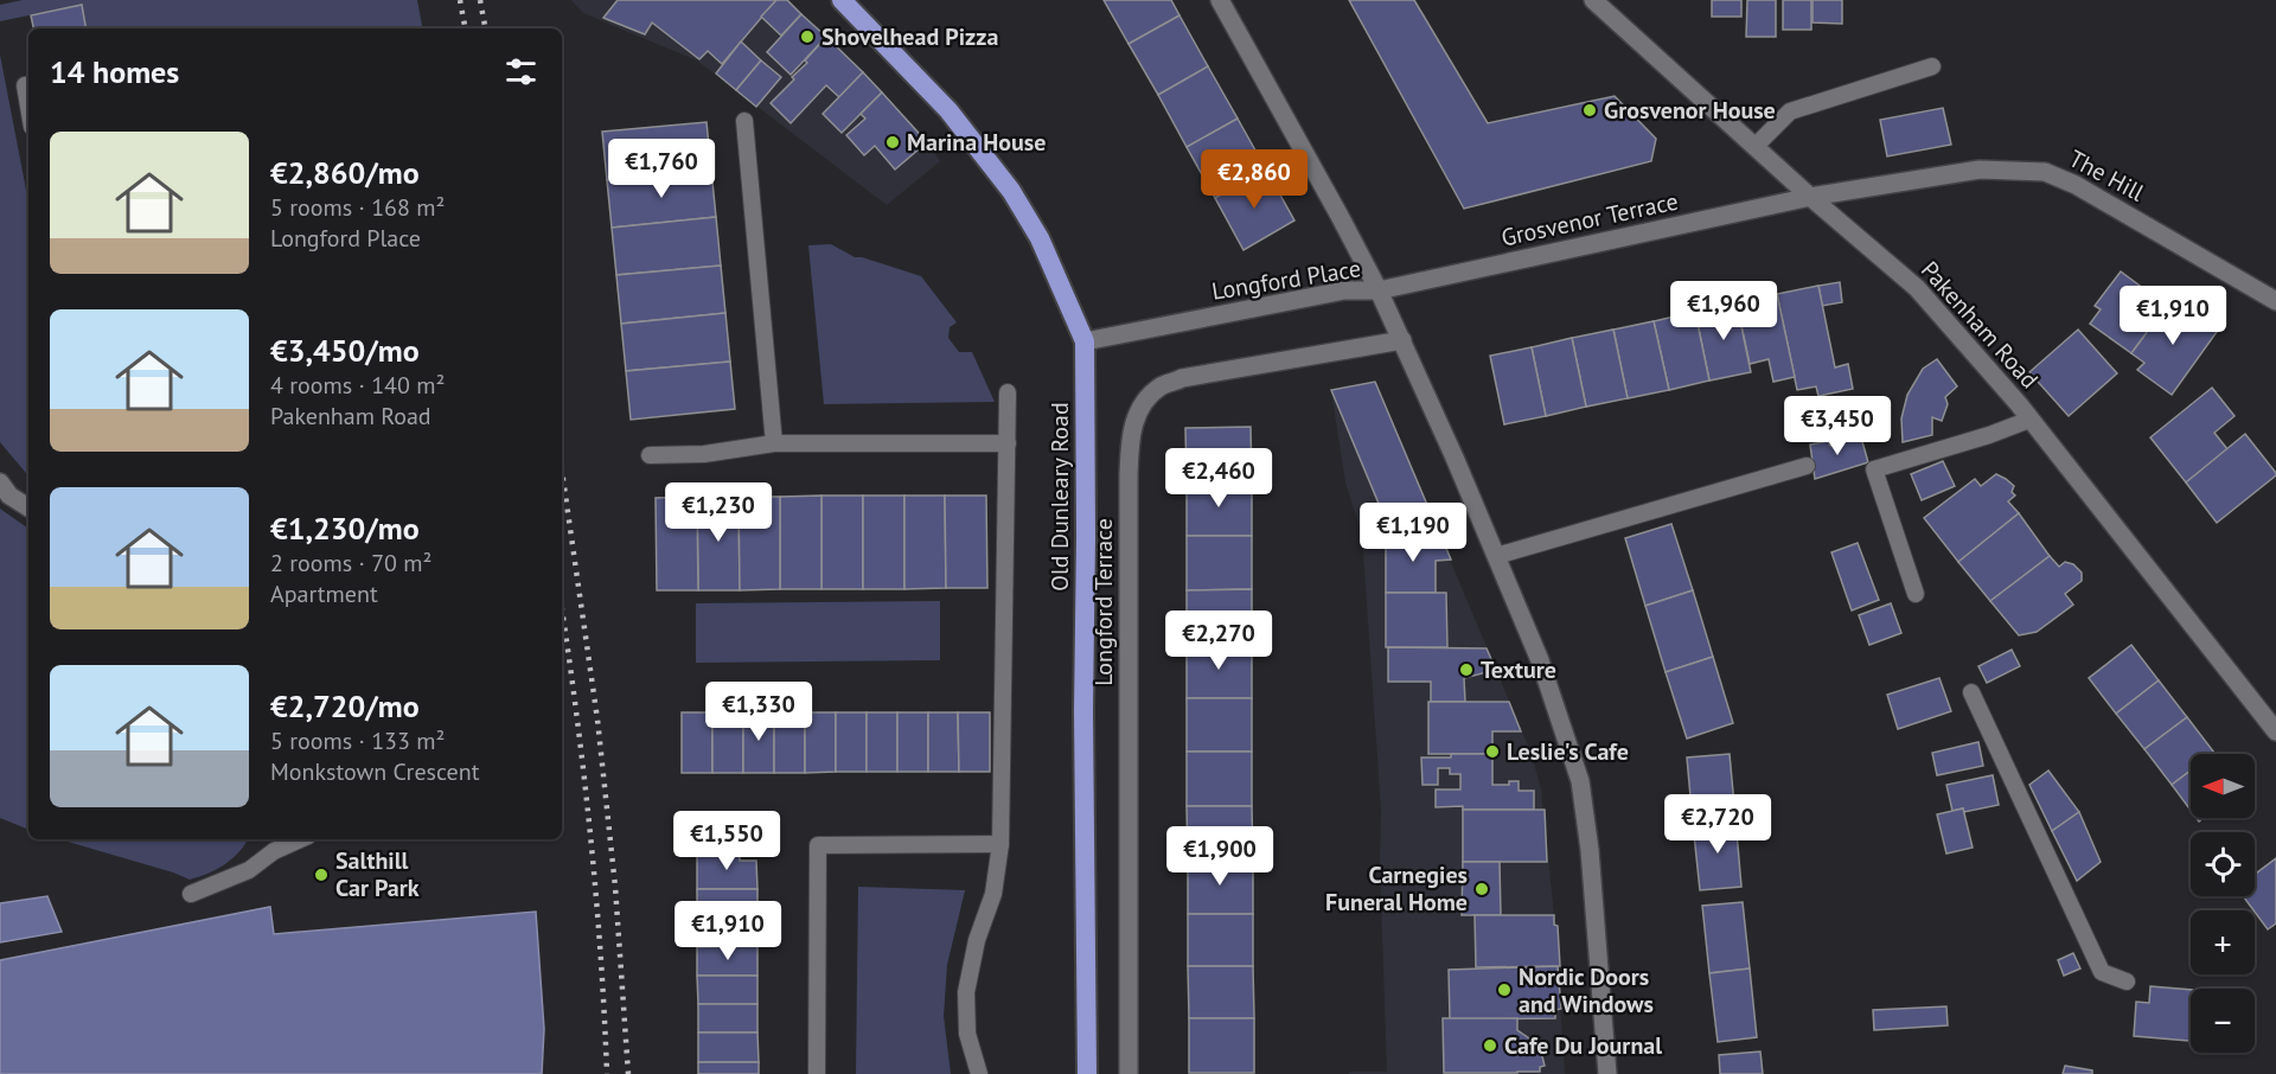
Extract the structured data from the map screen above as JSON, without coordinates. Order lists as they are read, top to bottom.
{
  "streets": {
    "highway": ["Old Dunleary Road"],
    "street": [
      "The Hill",
      "Grosvenor Terrace",
      "Longford Place",
      "Pakenham Road",
      "Longford Terrace"
    ]
  },
  "crossings": [
    ["The Hill", "Grosvenor Terrace"],
    ["The Hill", "Pakenham Road"],
    ["Grosvenor Terrace", "Longford Place"],
    ["Grosvenor Terrace", "Pakenham Road"],
    ["Longford Place", "Old Dunleary Road"]
  ],
  "places": [
    "Shovelhead Pizza",
    "Grosvenor House",
    "Marina House",
    "Texture",
    "Leslie's Cafe",
    "Salthill Car Park",
    "Carnegies Funeral Home",
    "Nordic Doors and Windows",
    "Cafe Du Journal"
  ],
  "north": "left",
  "page": {
    "heading": "14 homes",
    "list": [
      {
        "name": "€2,860/mo",
        "note": "5 rooms · 168 m² · Longford Place"
      },
      {
        "name": "€3,450/mo",
        "note": "4 rooms · 140 m² · Pakenham Road"
      },
      {
        "name": "€1,230/mo",
        "note": "2 rooms · 70 m² · Apartment"
      },
      {
        "name": "€2,720/mo",
        "note": "5 rooms · 133 m² · Monkstown Crescent"
      }
    ],
    "price": [
      "€1,760",
      "€2,860",
      "€1,960",
      "€1,910",
      "€3,450",
      "€2,460",
      "€1,230",
      "€1,190",
      "€2,270",
      "€1,330",
      "€2,720",
      "€1,550",
      "€1,900",
      "€1,910"
    ],
    "map_buttons": ["+", "−"]
  }
}
